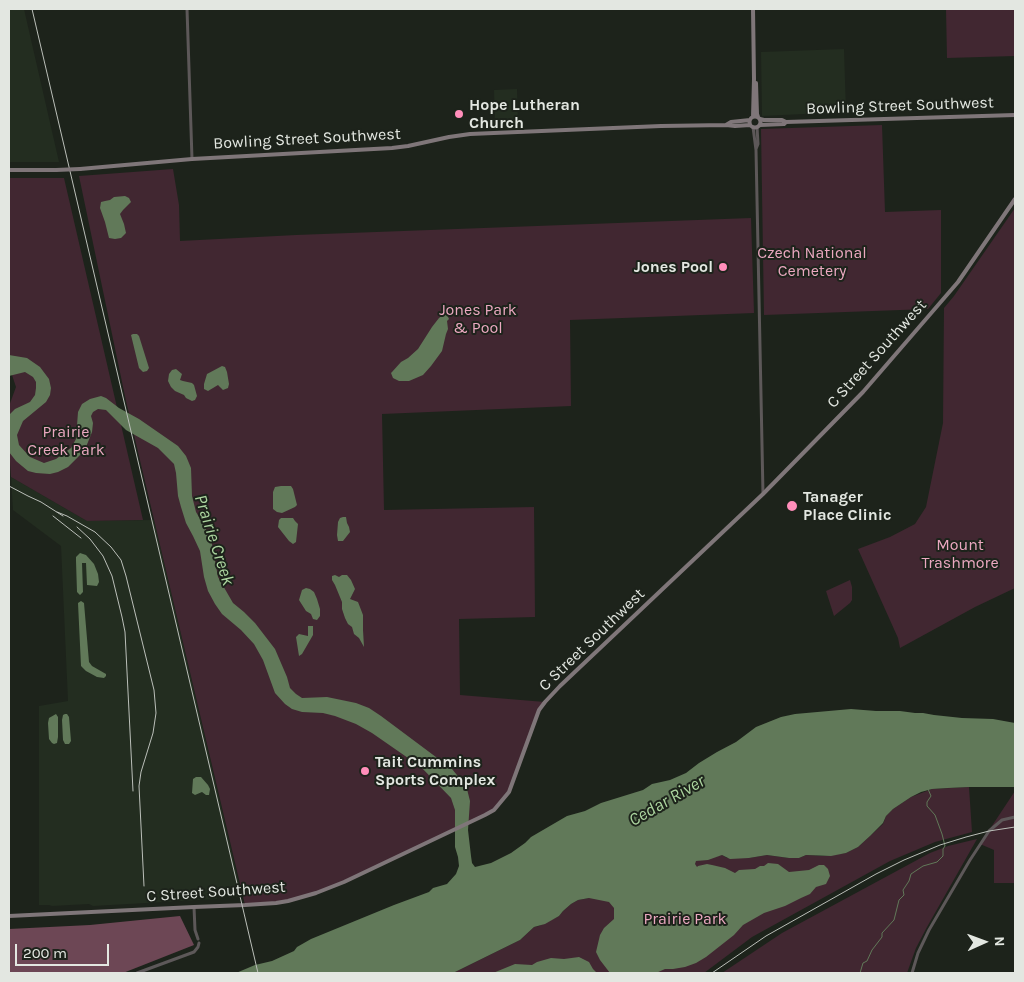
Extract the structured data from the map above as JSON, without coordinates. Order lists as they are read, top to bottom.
{
  "streets": {
    "main road": ["Bowling Street Southwest", "C Street Southwest"]
  },
  "water": ["Prairie Creek", "Cedar River"],
  "parks": [
    "Czech National Cemetery",
    "Jones Park & Pool",
    "Prairie Creek Park",
    "Mount Trashmore",
    "Prairie Park"
  ],
  "places": [
    "Hope Lutheran Church",
    "Jones Pool",
    "Tanager Place Clinic",
    "Tait Cummins Sports Complex"
  ],
  "scale_bar": "200 m",
  "north": "right"
}
